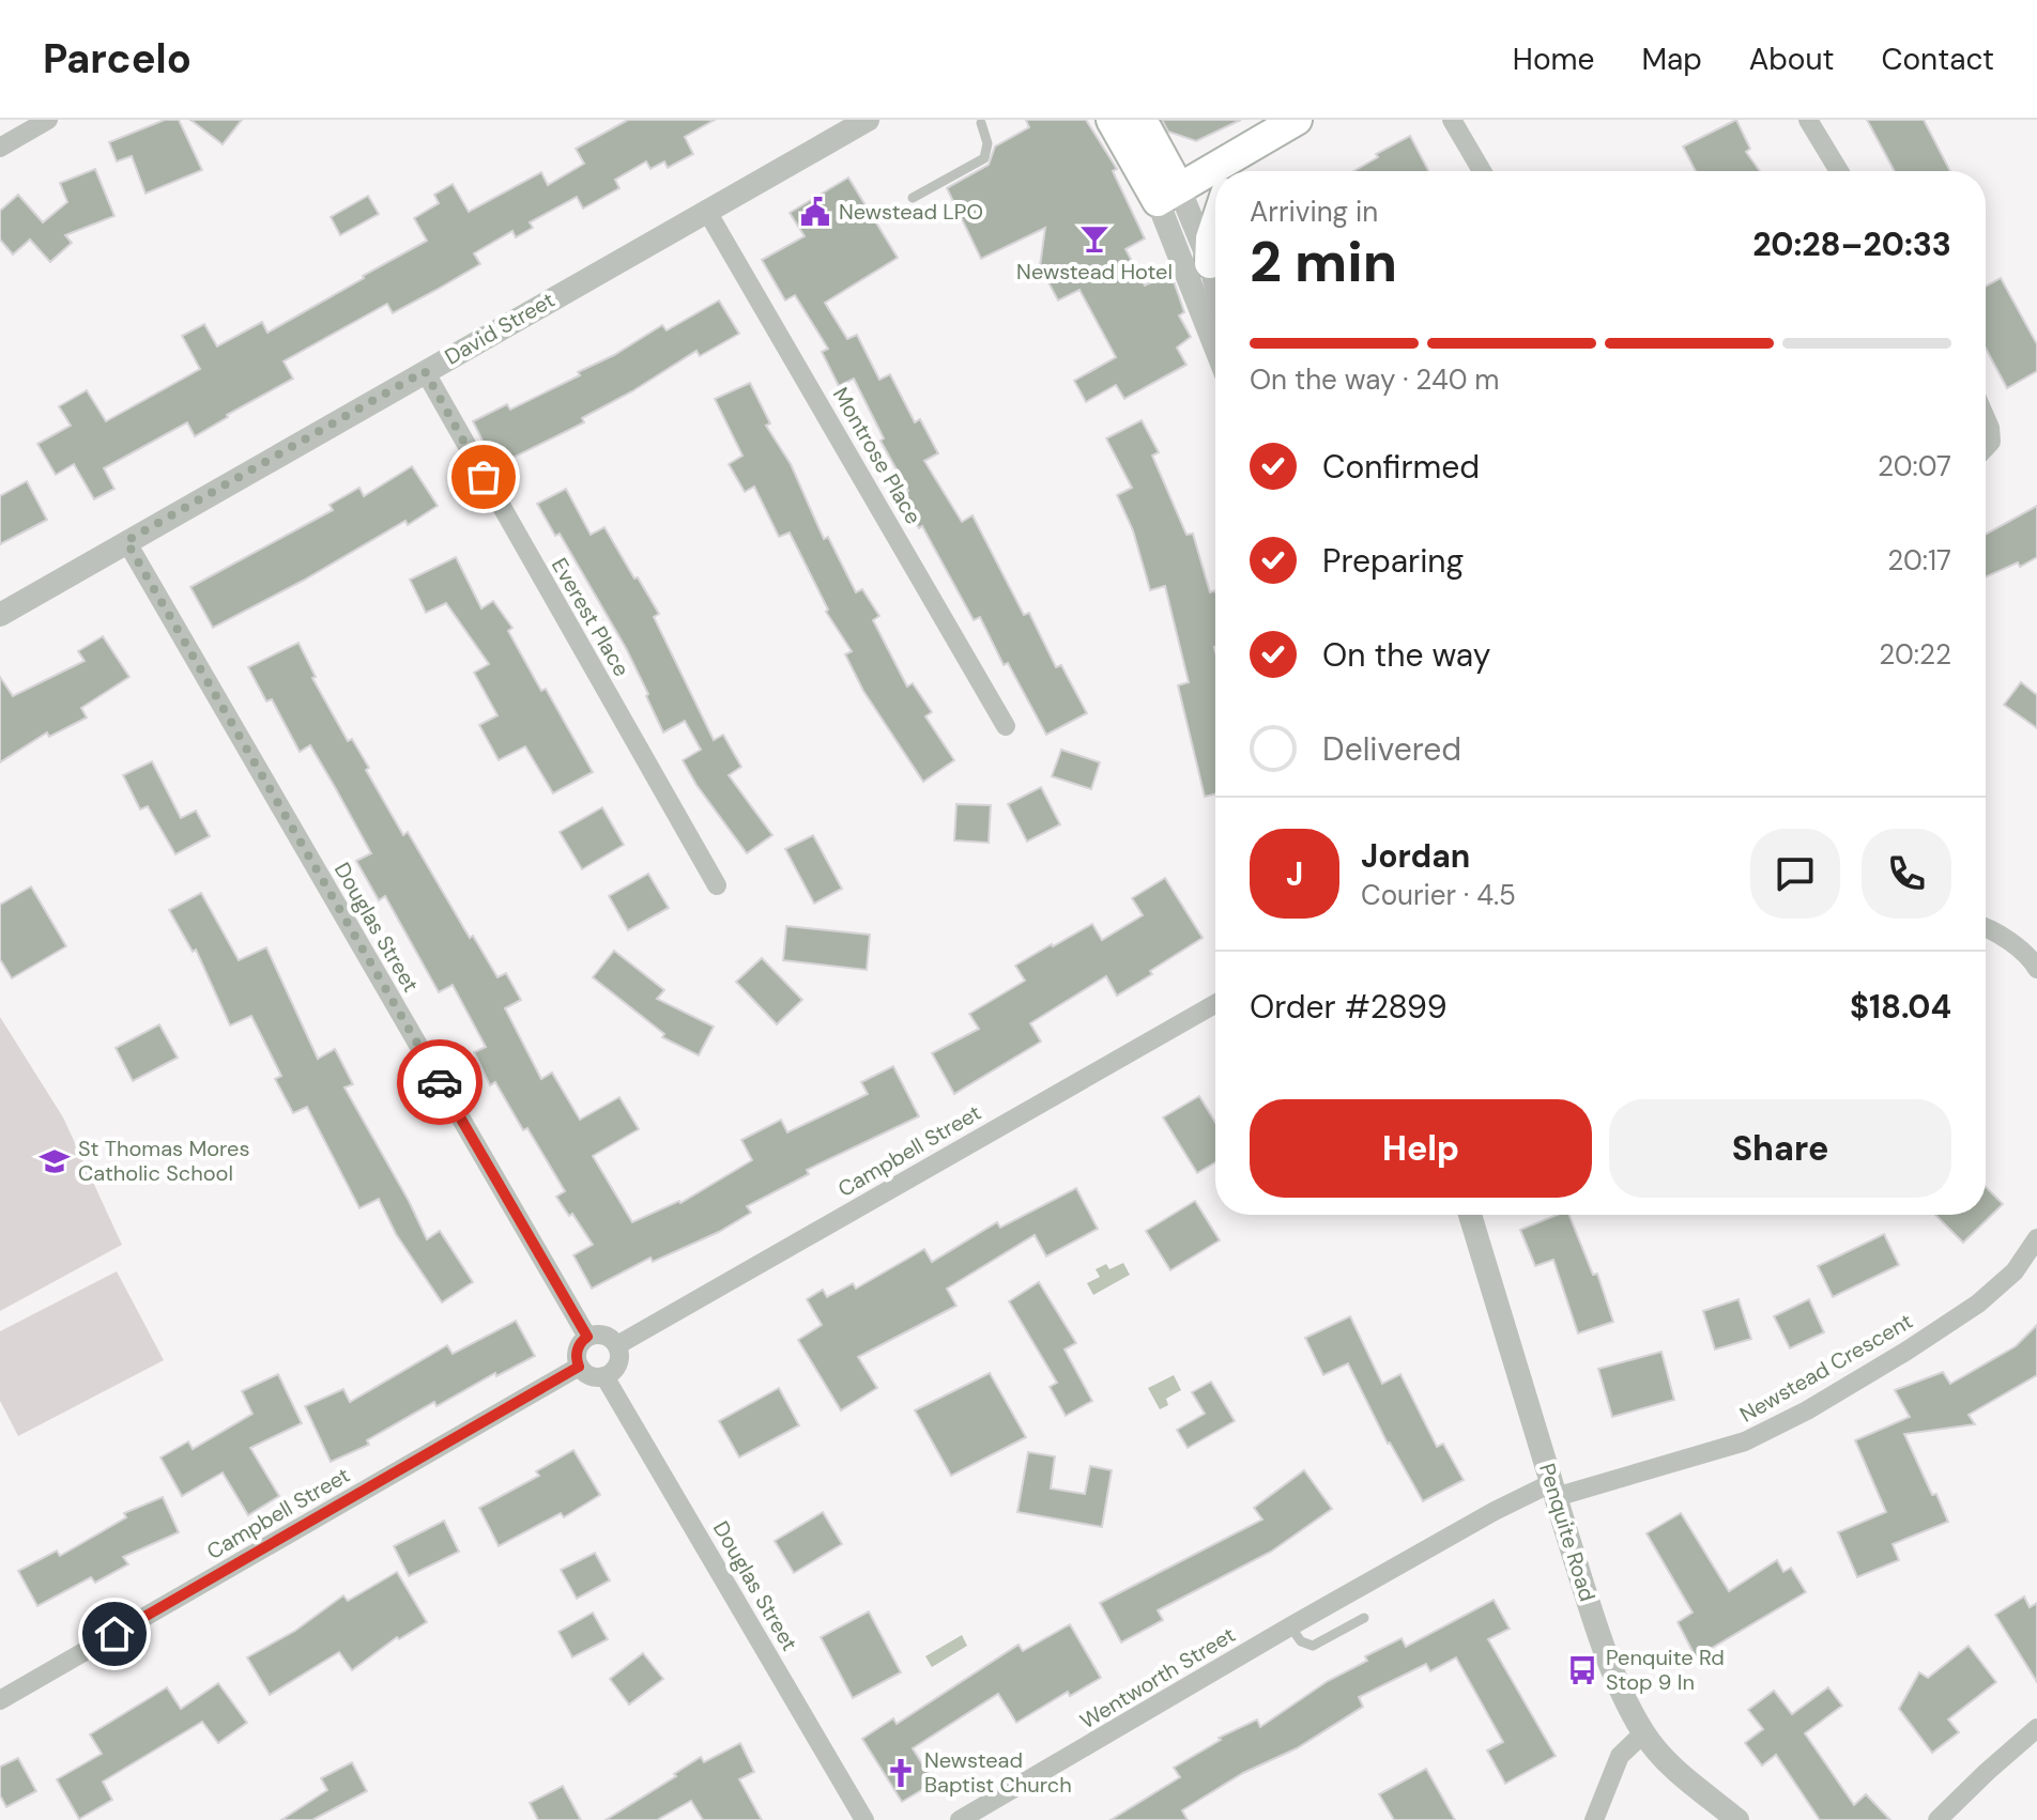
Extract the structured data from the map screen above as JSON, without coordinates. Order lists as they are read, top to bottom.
{
  "streets": {
    "street": [
      "David Street",
      "Montrose Place",
      "Everest Place",
      "Douglas Street",
      "Campbell Street",
      "Newstead Crescent",
      "Penquite Road",
      "Wentworth Street"
    ]
  },
  "crossings": [
    ["David Street", "Montrose Place"],
    ["David Street", "Everest Place"],
    ["David Street", "Douglas Street"],
    ["Douglas Street", "Campbell Street"],
    ["Newstead Crescent", "Penquite Road"],
    ["Newstead Crescent", "Wentworth Street"],
    ["Penquite Road", "Wentworth Street"]
  ],
  "places": {
    "public building": ["Newstead LPO"],
    "bar": ["Newstead Hotel"],
    "school or university": ["St Thomas Mores Catholic School"],
    "bus stop": ["Penquite Rd Stop 9 In"],
    "church": ["Newstead Baptist Church"]
  },
  "page": {
    "header": "Parcelo",
    "nav": [
      "Home",
      "Map",
      "About",
      "Contact"
    ],
    "heading": ["2 min", "Arriving in", "20:28–20:33"],
    "panel": [
      "Jordan",
      "Courier · 4.5",
      "Order #2899",
      "$18.04"
    ],
    "bar": "On the way · 240 m",
    "list": [
      ["Confirmed", "20:07"],
      ["Preparing", "20:17"],
      ["On the way", "20:22"],
      "Delivered"
    ],
    "round": "J",
    "buttons": ["Help", "Share"]
  }
}
